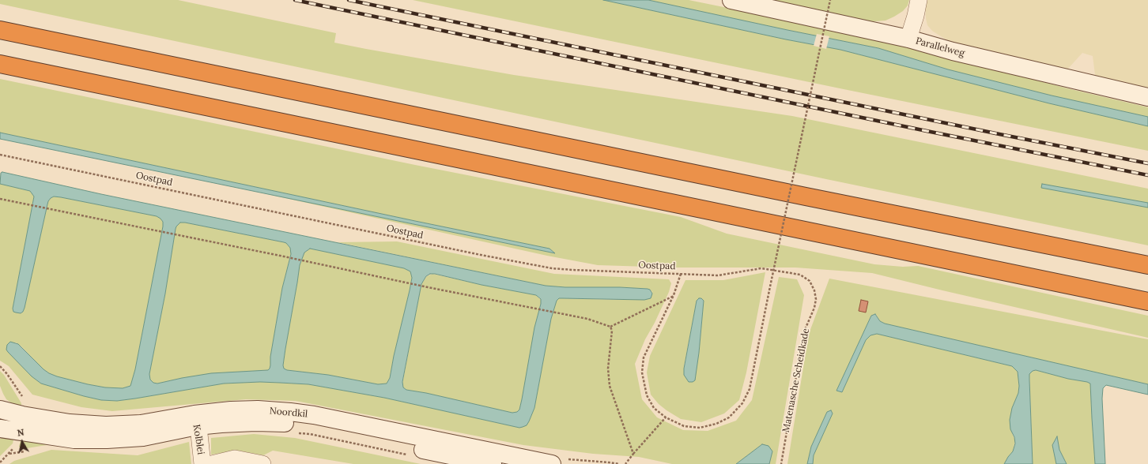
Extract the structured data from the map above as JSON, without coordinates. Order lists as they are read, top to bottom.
{
  "streets": {
    "street": ["Parallelweg", "Noordkil", "Kolblei"],
    "path": ["Oostpad", "Matenasche Scheidkade"]
  },
  "crossings": [
    ["Oostpad", "Matenasche Scheidkade"],
    ["Noordkil", "Kolblei"]
  ],
  "north": "top"
}
